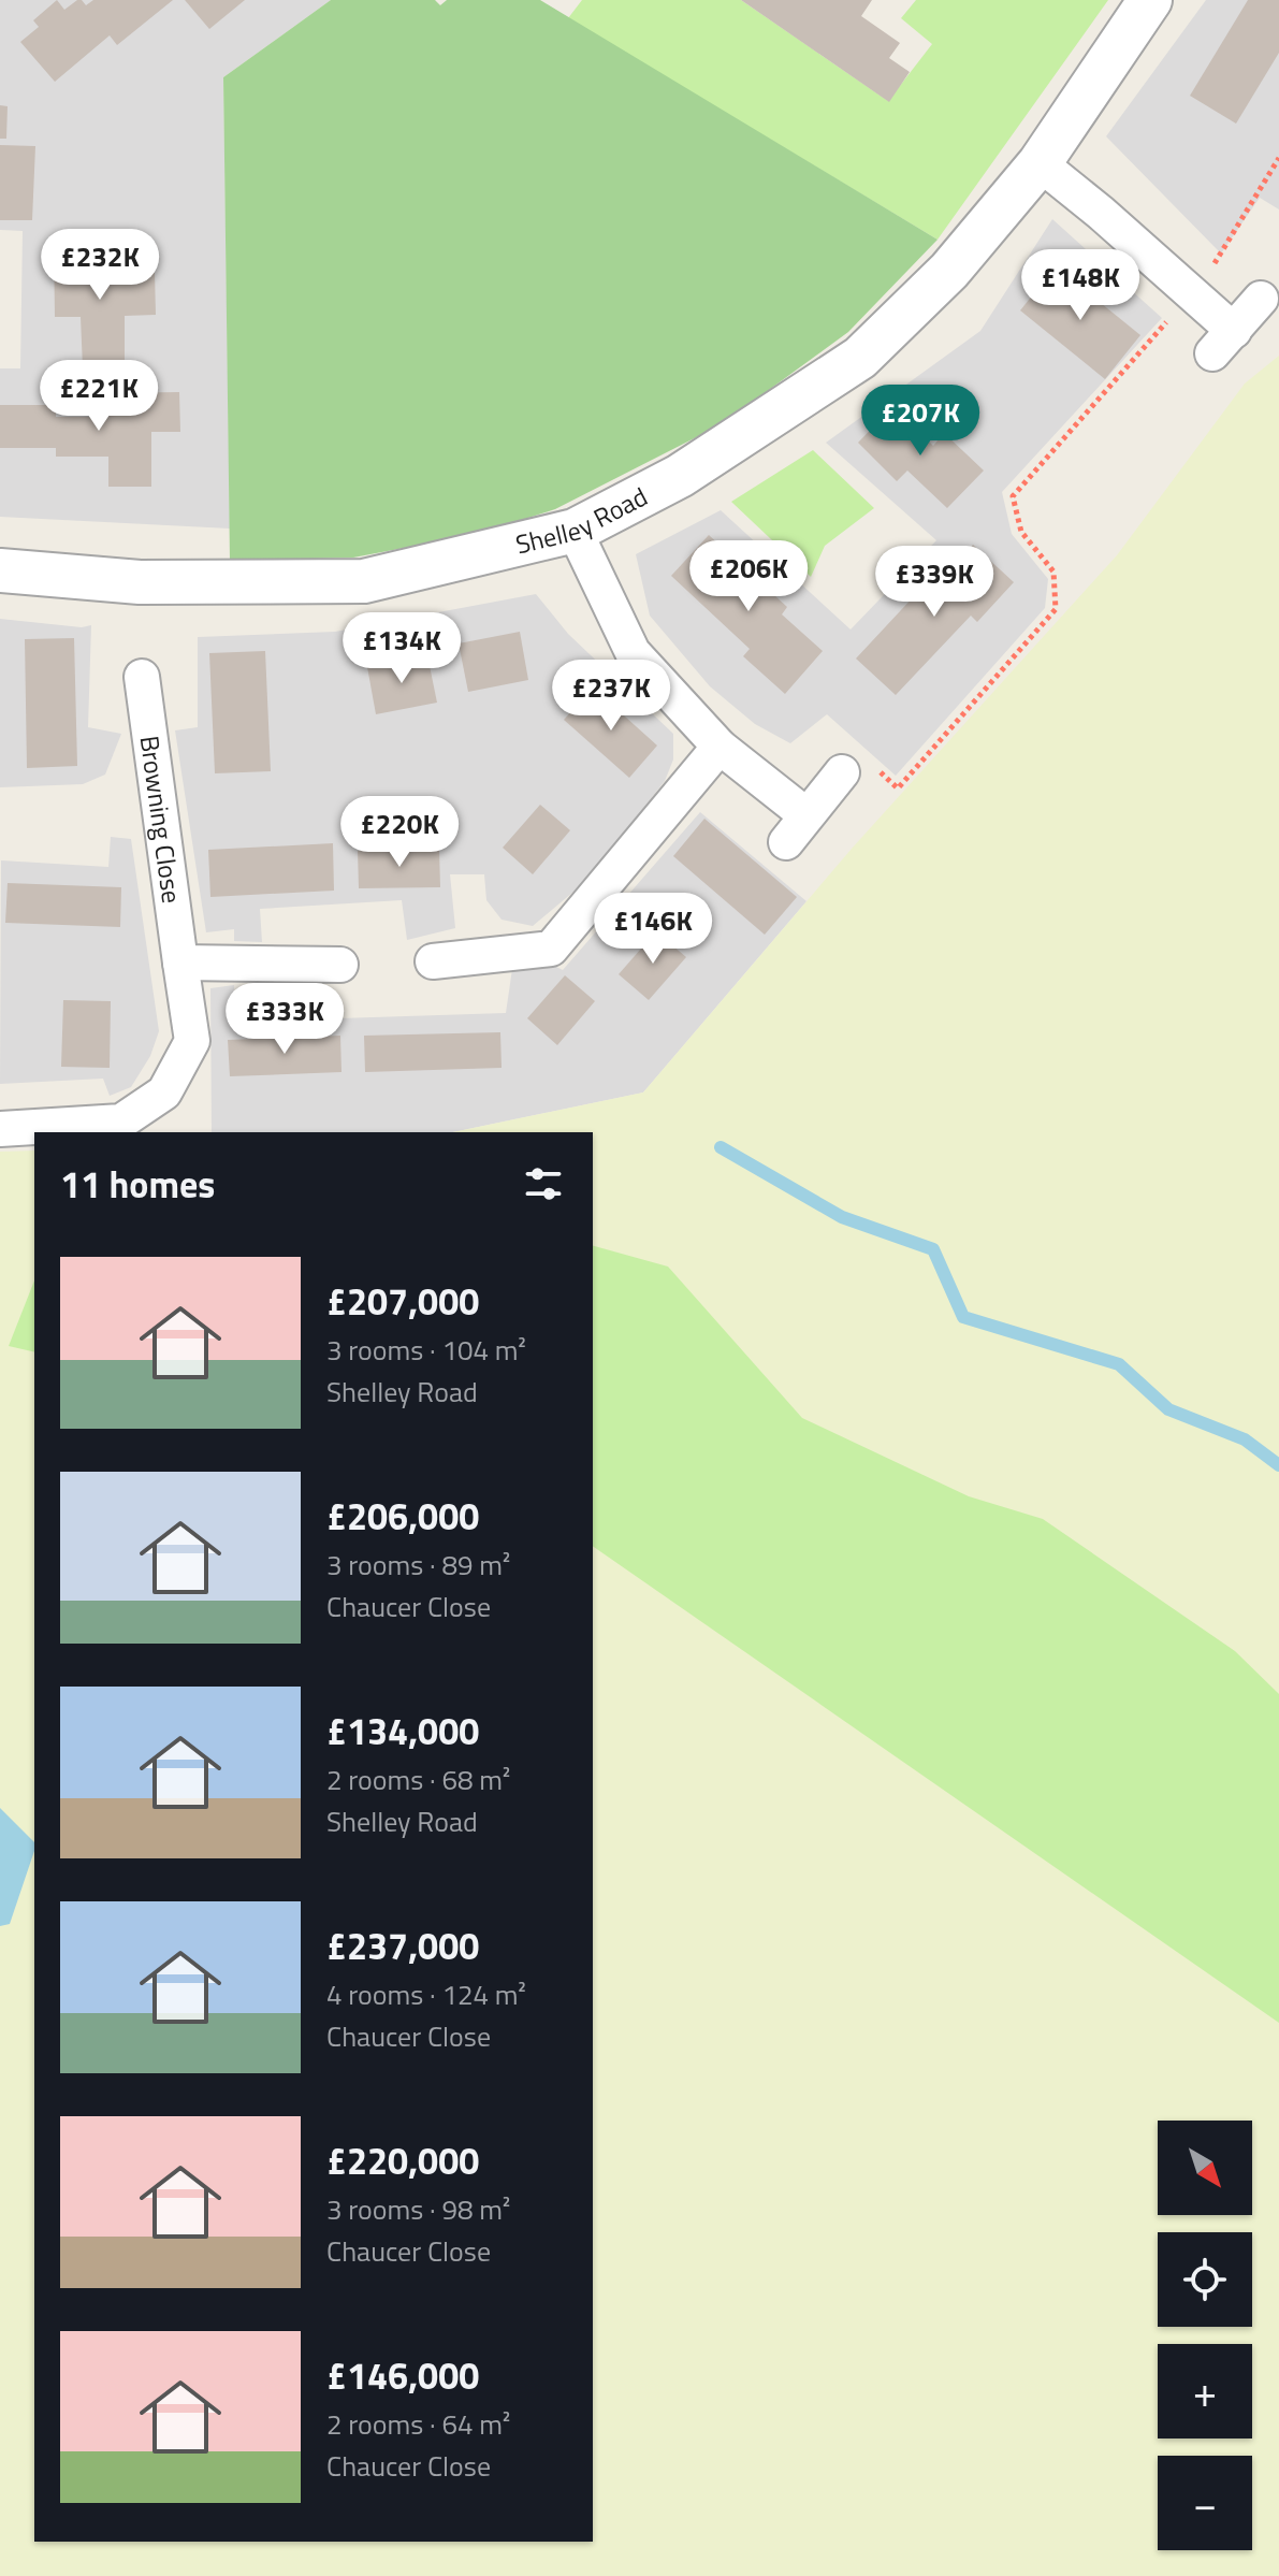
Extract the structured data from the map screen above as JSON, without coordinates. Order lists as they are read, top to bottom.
{
  "streets": {
    "street": ["Shelley Road", "Browning Close"]
  },
  "north": "bottom right",
  "page": {
    "price": [
      "£232K",
      "£148K",
      "£221K",
      "£207K",
      "£206K",
      "£339K",
      "£134K",
      "£237K",
      "£220K",
      "£146K",
      "£333K"
    ],
    "heading": "11 homes",
    "list": [
      {
        "name": "£207,000",
        "note": "3 rooms · 104 m² · Shelley Road"
      },
      {
        "name": "£206,000",
        "note": "3 rooms · 89 m² · Chaucer Close"
      },
      {
        "name": "£134,000",
        "note": "2 rooms · 68 m² · Shelley Road"
      },
      {
        "name": "£237,000",
        "note": "4 rooms · 124 m² · Chaucer Close"
      },
      {
        "name": "£220,000",
        "note": "3 rooms · 98 m² · Chaucer Close"
      },
      {
        "name": "£146,000",
        "note": "2 rooms · 64 m² · Chaucer Close"
      }
    ],
    "map_buttons": ["+", "−"]
  }
}
